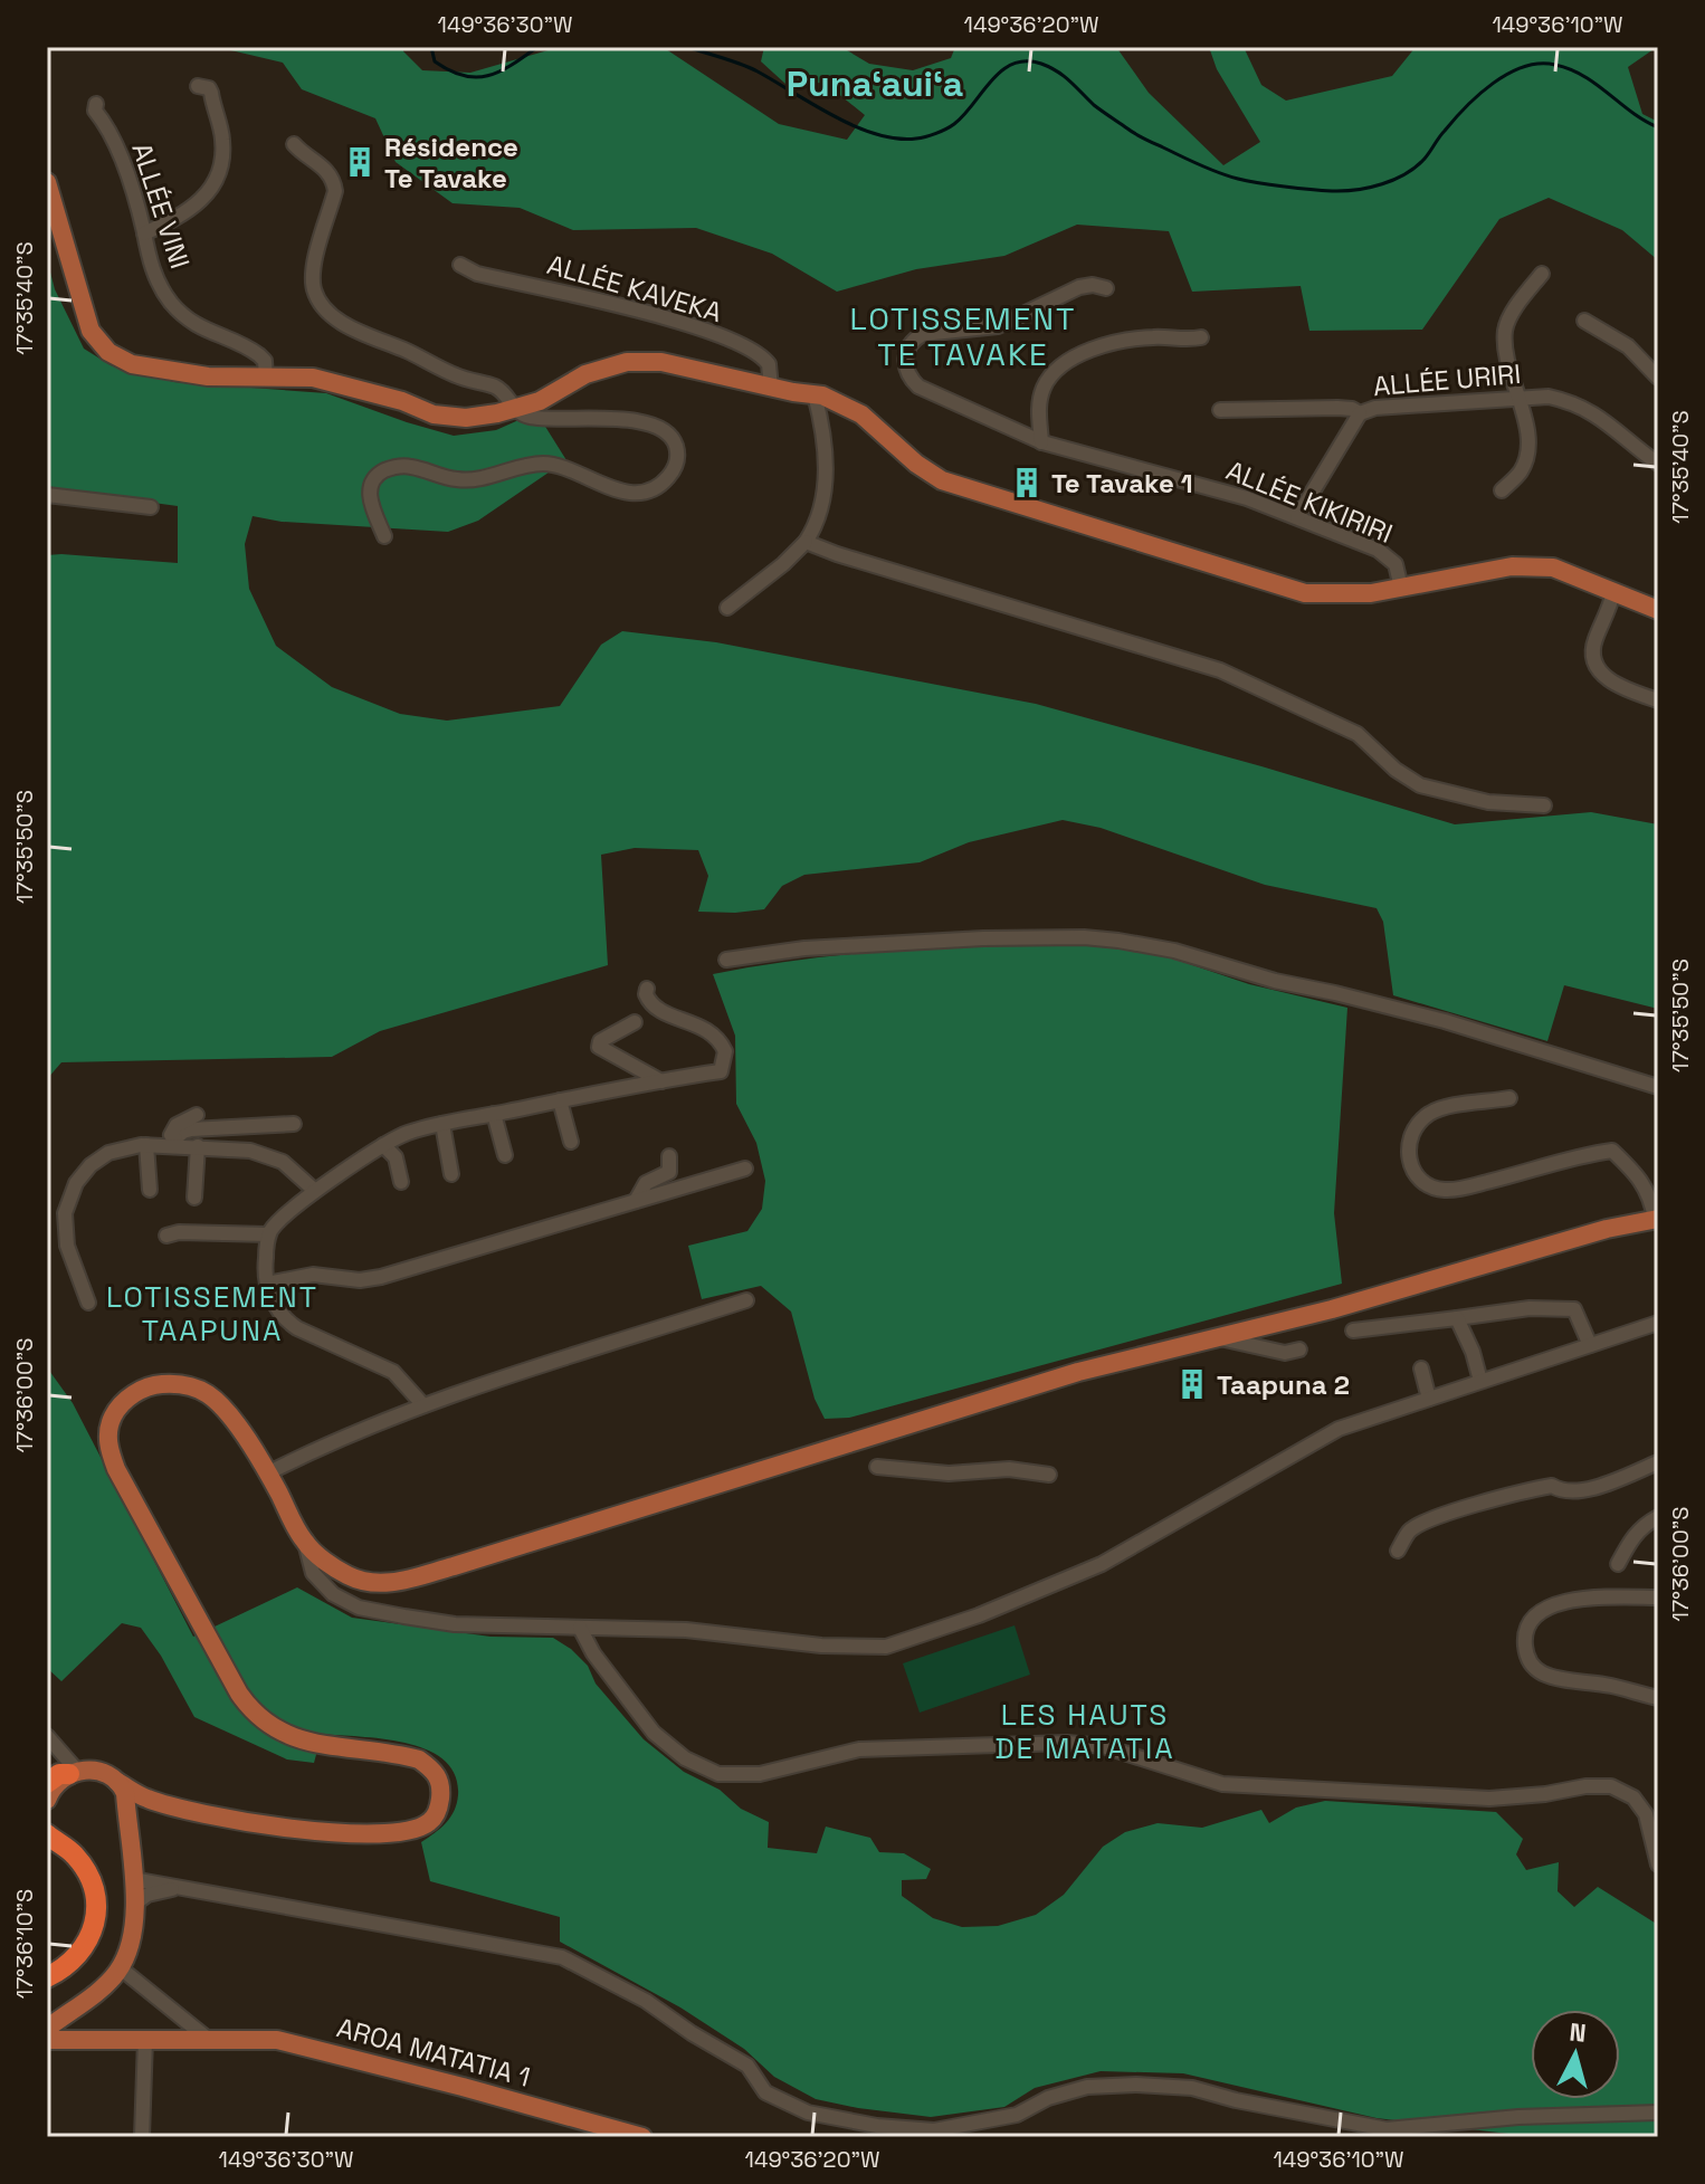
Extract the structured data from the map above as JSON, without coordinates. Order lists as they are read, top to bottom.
{
  "streets": {
    "main road": ["AROA MATATIA 1"],
    "street": [
      "ALLÉE VINI",
      "ALLÉE KAVEKA",
      "ALLÉE URIRI",
      "ALLÉE KIKIRIRI"
    ]
  },
  "districts": [
    "Punaʻauiʻa",
    "LOTISSEMENT TE TAVAKE",
    "LOTISSEMENT TAAPUNA",
    "LES HAUTS DE MATATIA"
  ],
  "places": {
    "building": ["Résidence Te Tavake", "Te Tavake 1", "Taapuna 2"]
  },
  "north": "top",
  "coordinates": [
    "149°36'30\"W",
    "149°36'20\"W",
    "149°36'10\"W",
    "17°35'40\"S",
    "17°35'50\"S",
    "17°36'00\"S",
    "17°36'10\"S"
  ]
}
